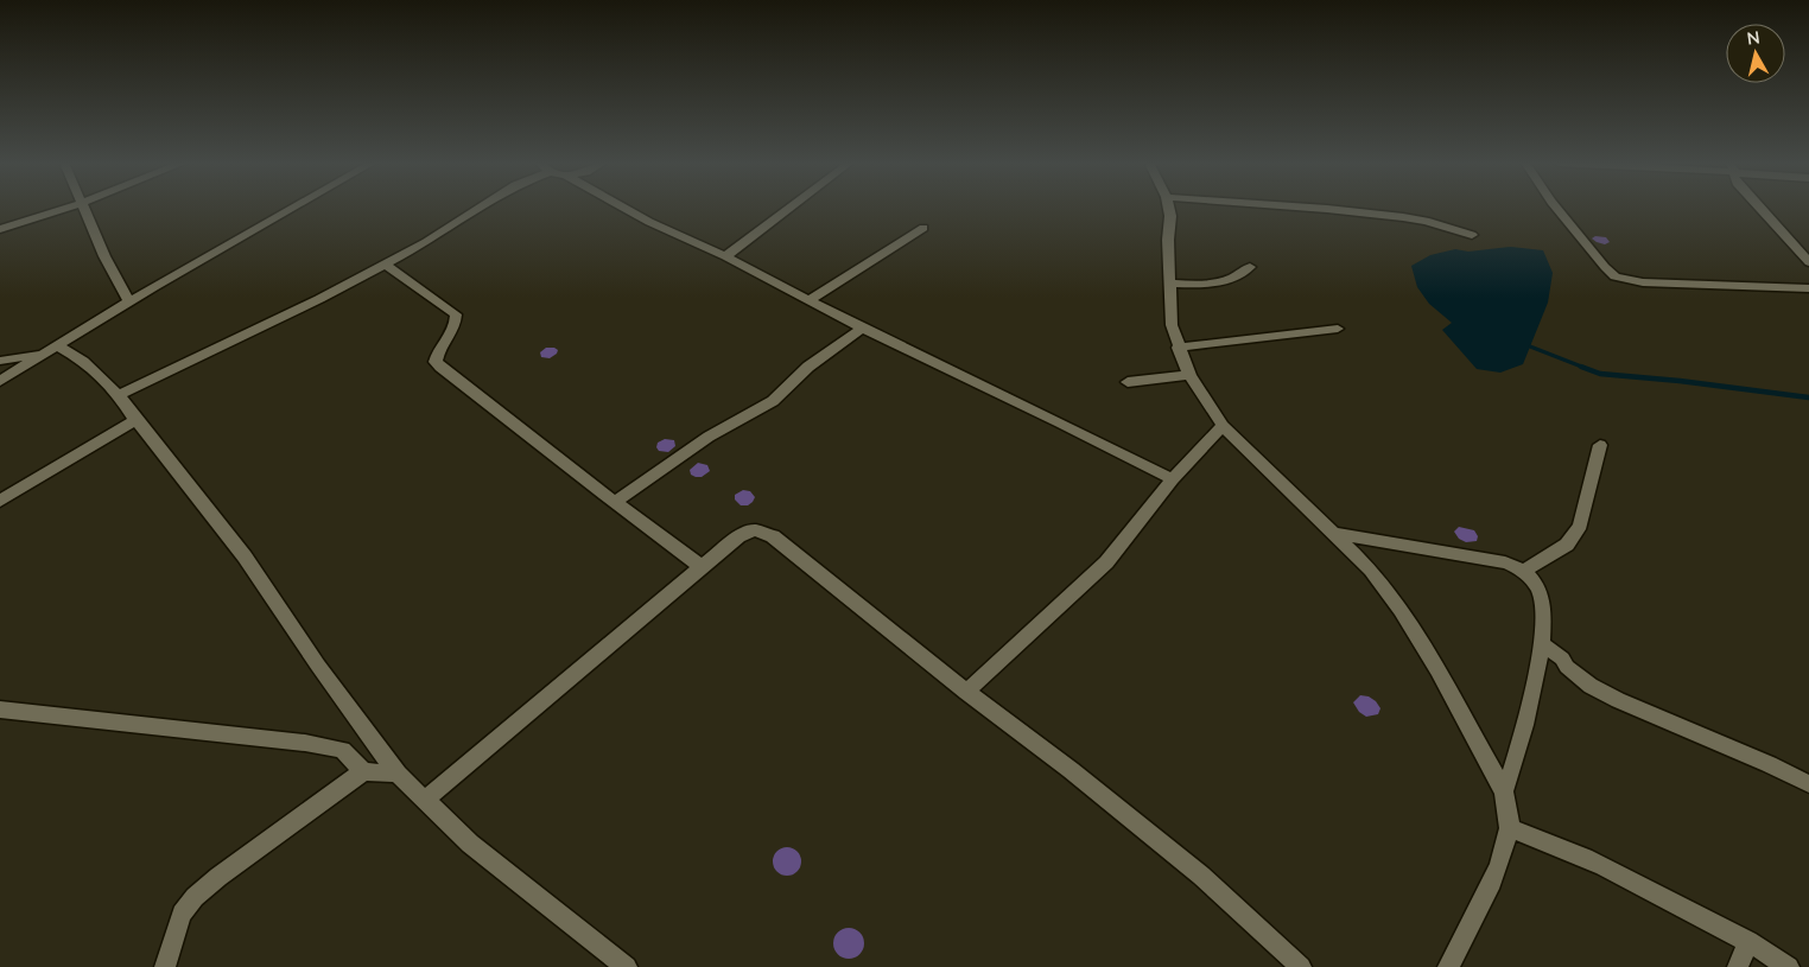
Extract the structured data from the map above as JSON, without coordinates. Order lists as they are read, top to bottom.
{
  "north": "top"
}
